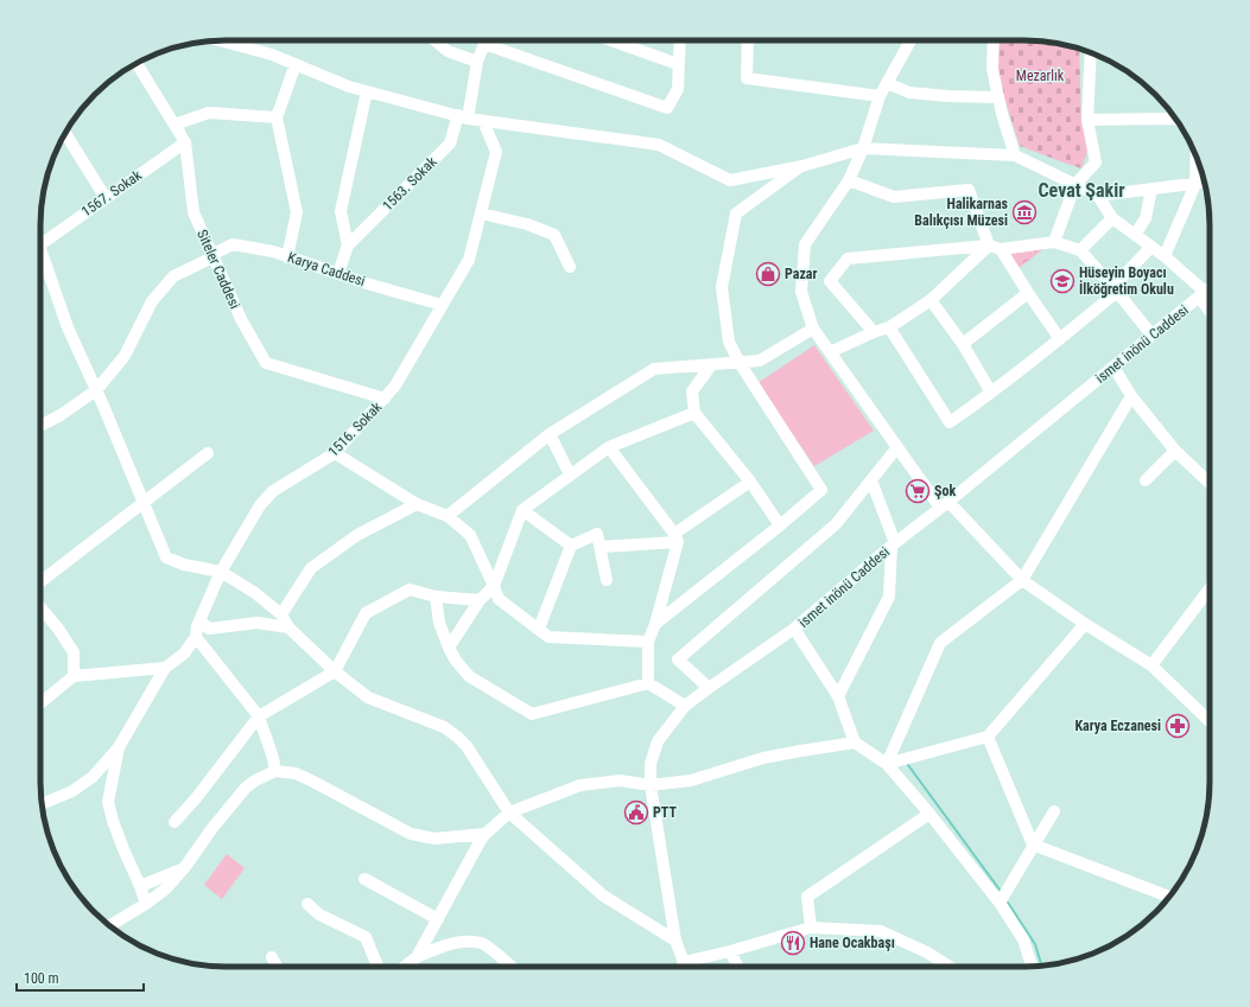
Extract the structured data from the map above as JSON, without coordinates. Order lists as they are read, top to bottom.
{
  "streets": {
    "street": [
      "1563. Sokak",
      "1567. Sokak",
      "Siteler Caddesi",
      "Karya Caddesi",
      "ismet inönü Caddesi",
      "1516. Sokak"
    ]
  },
  "crossings": [
    ["1567. Sokak", "Siteler Caddesi"],
    ["Siteler Caddesi", "Karya Caddesi"],
    ["Siteler Caddesi", "1516. Sokak"],
    ["Karya Caddesi", "1516. Sokak"]
  ],
  "districts": ["Cevat Şakir"],
  "parks": ["Mezarlık"],
  "places": {
    "museum": ["Halikarnas Balıkçısı Müzesi"],
    "shop": ["Pazar"],
    "school or university": ["Hüseyin Boyacı İlköğretim Okulu"],
    "supermarket": ["Şok"],
    "pharmacy": ["Karya Eczanesi"],
    "public building": ["PTT"],
    "restaurant": ["Hane Ocakbaşı"]
  },
  "scale_bar": "100 m"
}
